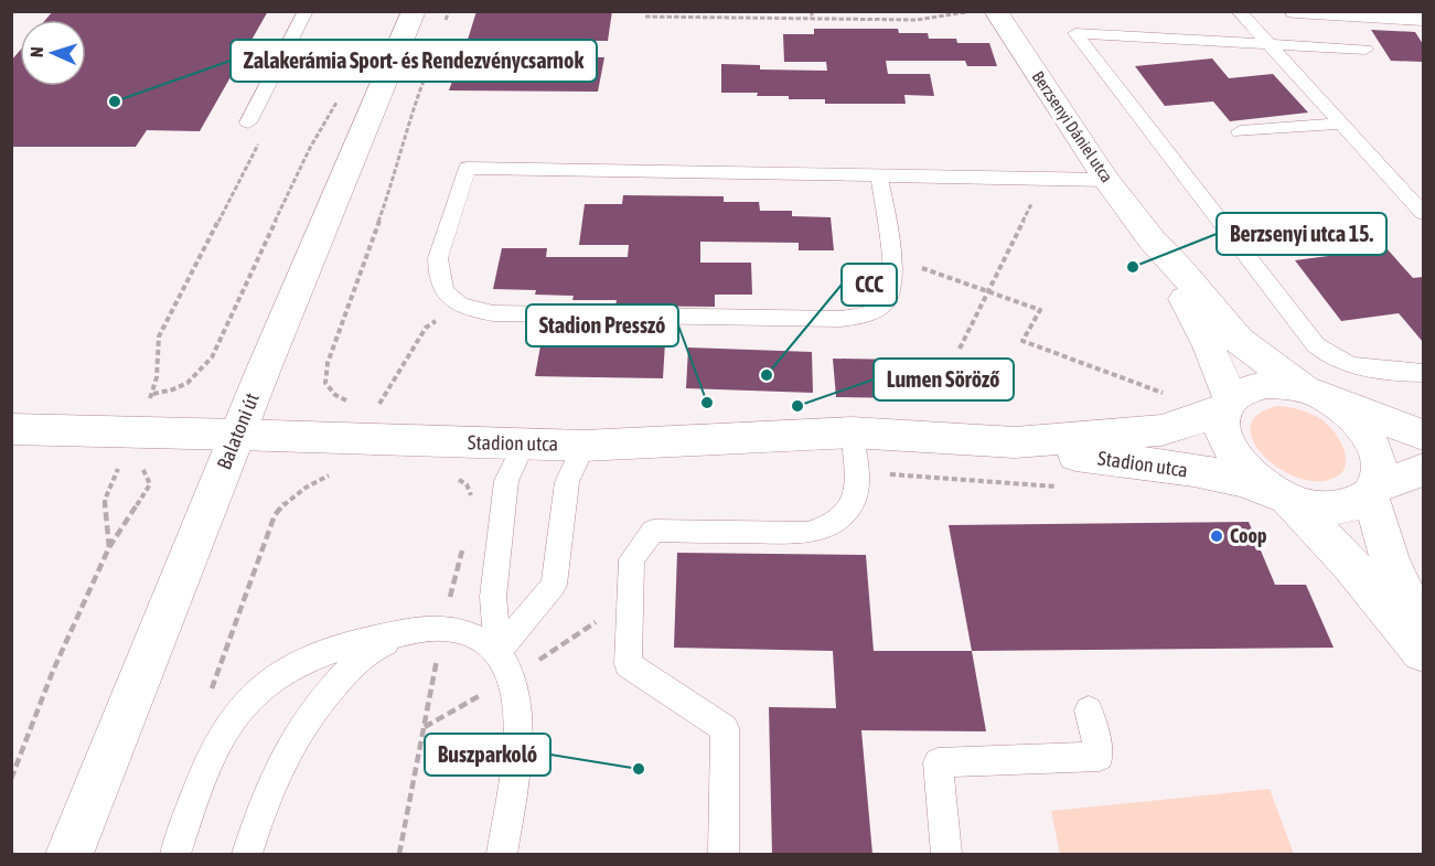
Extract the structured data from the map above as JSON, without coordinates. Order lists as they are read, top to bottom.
{
  "streets": {
    "street": ["Berzsenyi Dániel utca", "Balatoni út", "Stadion utca"]
  },
  "crossings": [
    ["Berzsenyi Dániel utca", "Stadion utca"],
    ["Balatoni út", "Stadion utca"]
  ],
  "places": [
    "Zalakerámia Sport- és Rendezvénycsarnok",
    "Berzsenyi utca 15.",
    "CCC",
    "Stadion Presszó",
    "Lumen Söröző",
    "Coop",
    "Buszparkoló"
  ],
  "north": "left"
}
